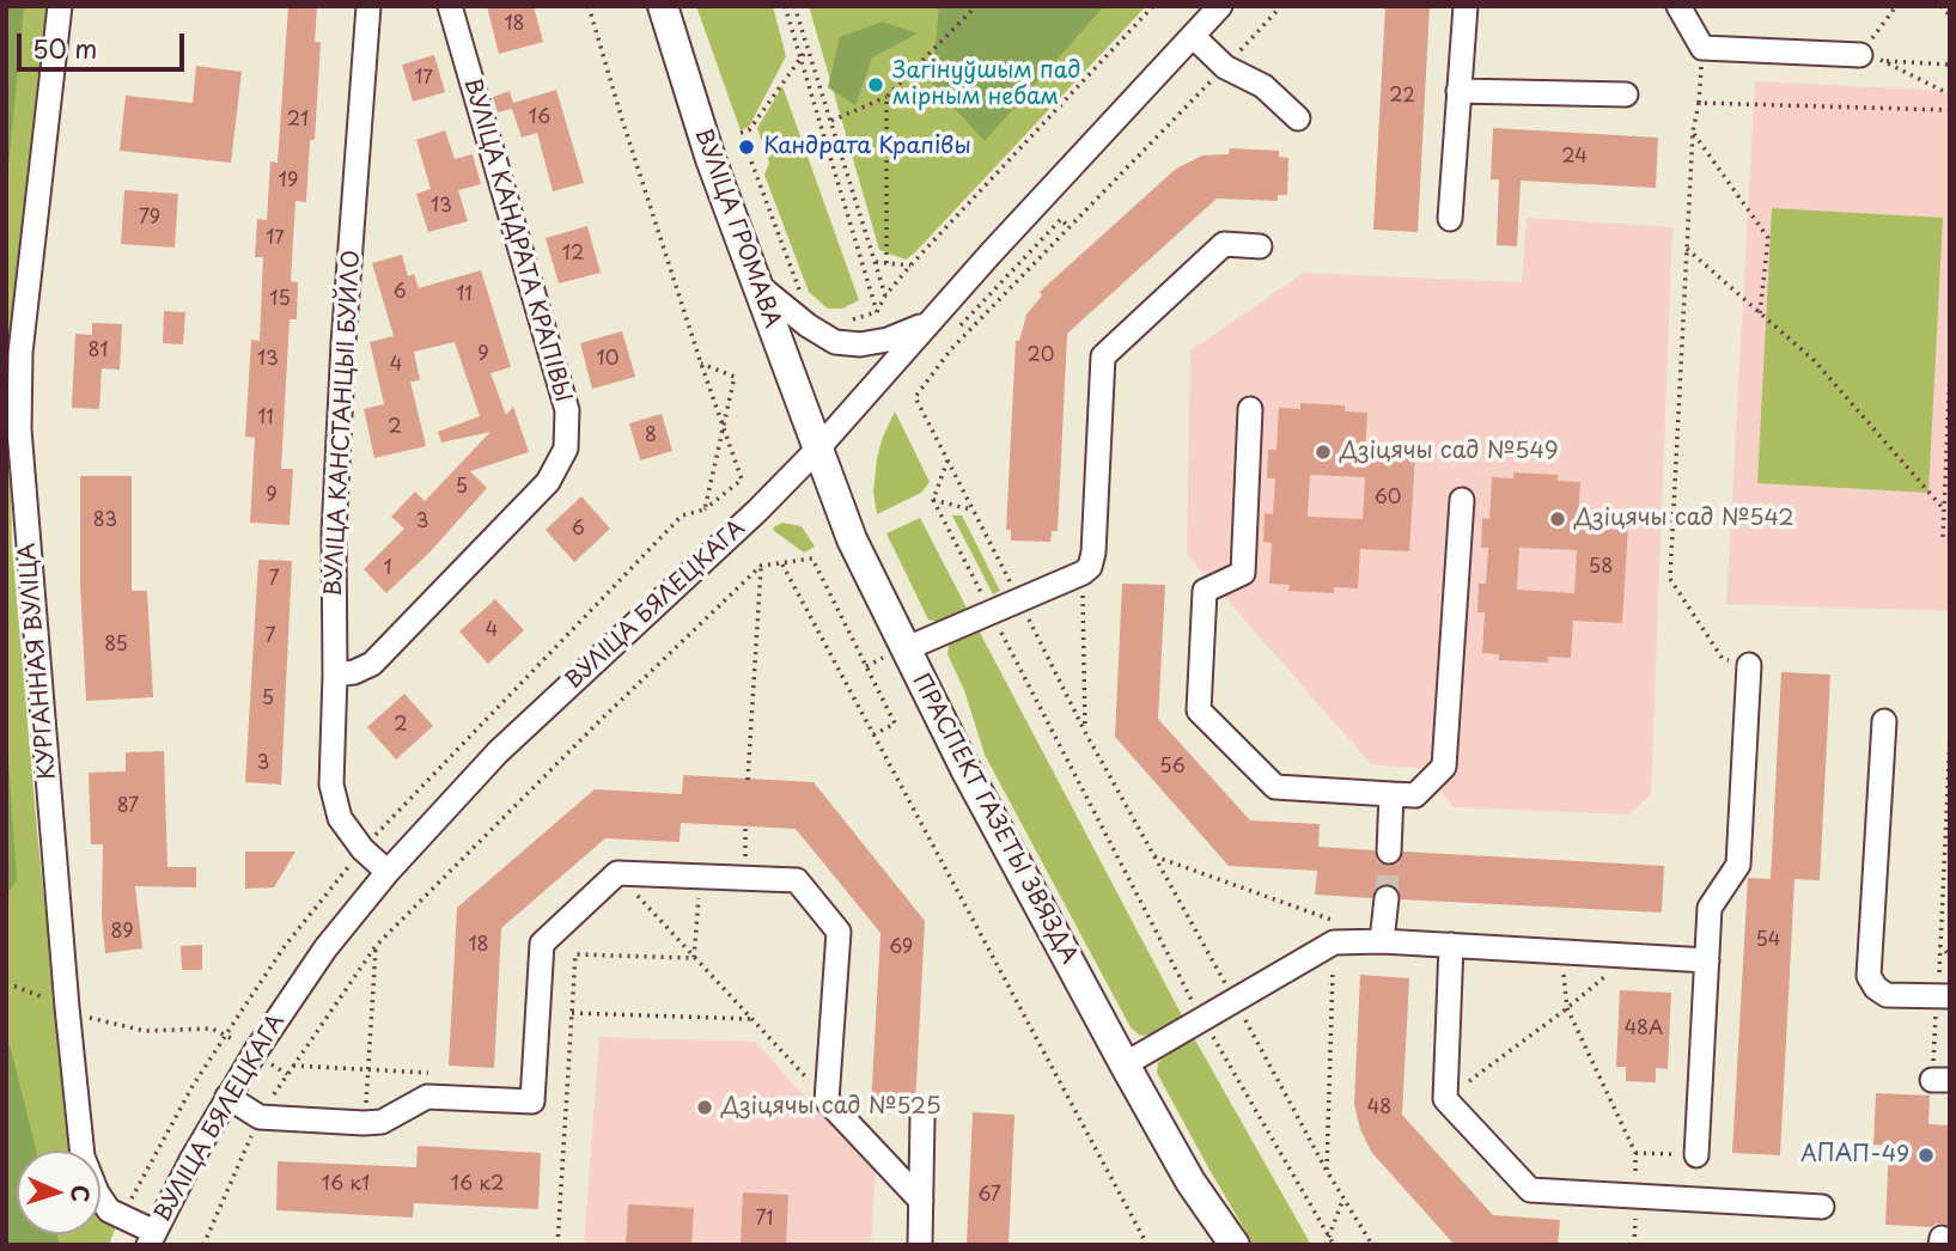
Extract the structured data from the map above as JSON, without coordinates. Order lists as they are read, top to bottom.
{
  "streets": {
    "main road": ["ВУЛІЦА ГРОМАВА", "ПРАСПЕКТ ГАЗЕТЫ ЗВЯЗДА"],
    "street": [
      "ВУЛІЦА КАНДРАТА КРАПІВЫ",
      "ВУЛІЦА КАНСТАНЦЫІ БУЙЛО",
      "ВУЛІЦА БЯЛЕЦКАГА",
      "КУРГАННАЯ ВУЛІЦА"
    ]
  },
  "crossings": [
    ["ВУЛІЦА ГРОМАВА", "ВУЛІЦА БЯЛЕЦКАГА"],
    ["ВУЛІЦА ГРОМАВА", "ПРАСПЕКТ ГАЗЕТЫ ЗВЯЗДА"],
    ["ВУЛІЦА КАНДРАТА КРАПІВЫ", "ВУЛІЦА КАНСТАНЦЫІ БУЙЛО"],
    ["ВУЛІЦА КАНСТАНЦЫІ БУЙЛО", "ВУЛІЦА БЯЛЕЦКАГА"],
    ["ВУЛІЦА БЯЛЕЦКАГА", "КУРГАННАЯ ВУЛІЦА"],
    ["ВУЛІЦА БЯЛЕЦКАГА", "ПРАСПЕКТ ГАЗЕТЫ ЗВЯЗДА"]
  ],
  "places": [
    "Загінуўшым пад мірным небам",
    "Кандрата Крапівы",
    "Дзіцячы сад №549",
    "Дзіцячы сад №542",
    "Дзіцячы сад №525",
    "АПАП-49"
  ],
  "house_numbers": [
    "18",
    "17",
    "22",
    "16",
    "21",
    "24",
    "19",
    "13",
    "79",
    "17",
    "12",
    "6",
    "11",
    "15",
    "81",
    "9",
    "20",
    "13",
    "10",
    "4",
    "11",
    "2",
    "8",
    "5",
    "9",
    "60",
    "83",
    "3",
    "6",
    "58",
    "1",
    "7",
    "4",
    "7",
    "85",
    "5",
    "2",
    "3",
    "56",
    "87",
    "89",
    "54",
    "18",
    "69",
    "48А",
    "48",
    "16 к1",
    "16 к2",
    "67",
    "71"
  ],
  "scale_bar": "50 m",
  "north": "right"
}
